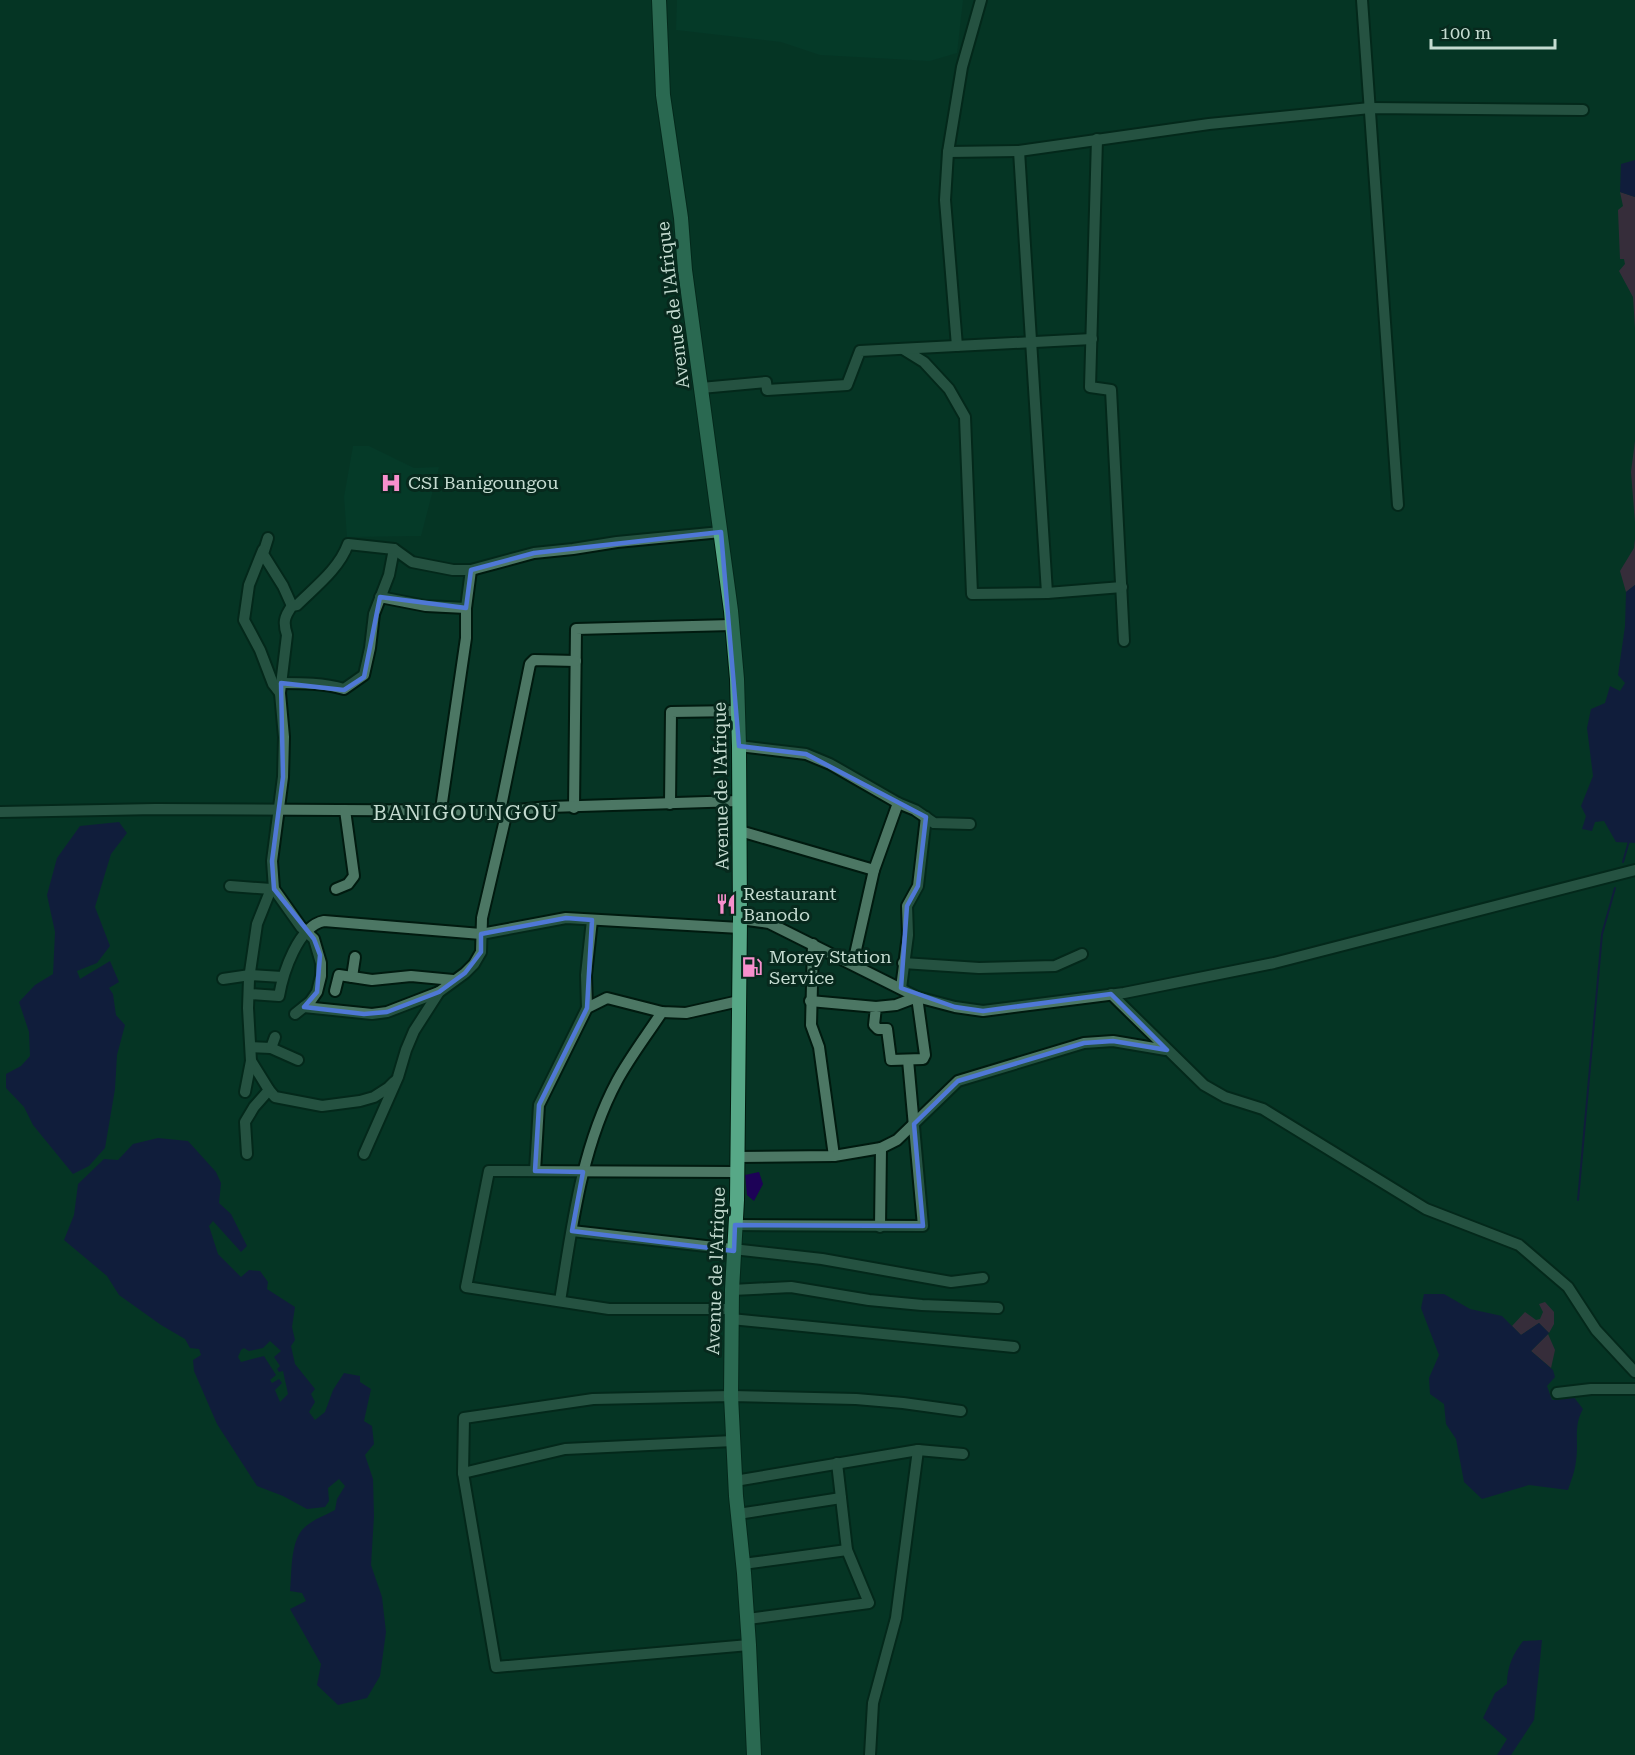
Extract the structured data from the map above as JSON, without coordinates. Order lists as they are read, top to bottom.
{
  "streets": {
    "main road": ["Avenue de l'Afrique"]
  },
  "districts": ["BANIGOUNGOU"],
  "places": {
    "hospital": ["CSI Banigoungou"],
    "restaurant": ["Restaurant Banodo"],
    "fuel station": ["Morey Station Service"]
  },
  "scale_bar": "100 m"
}
